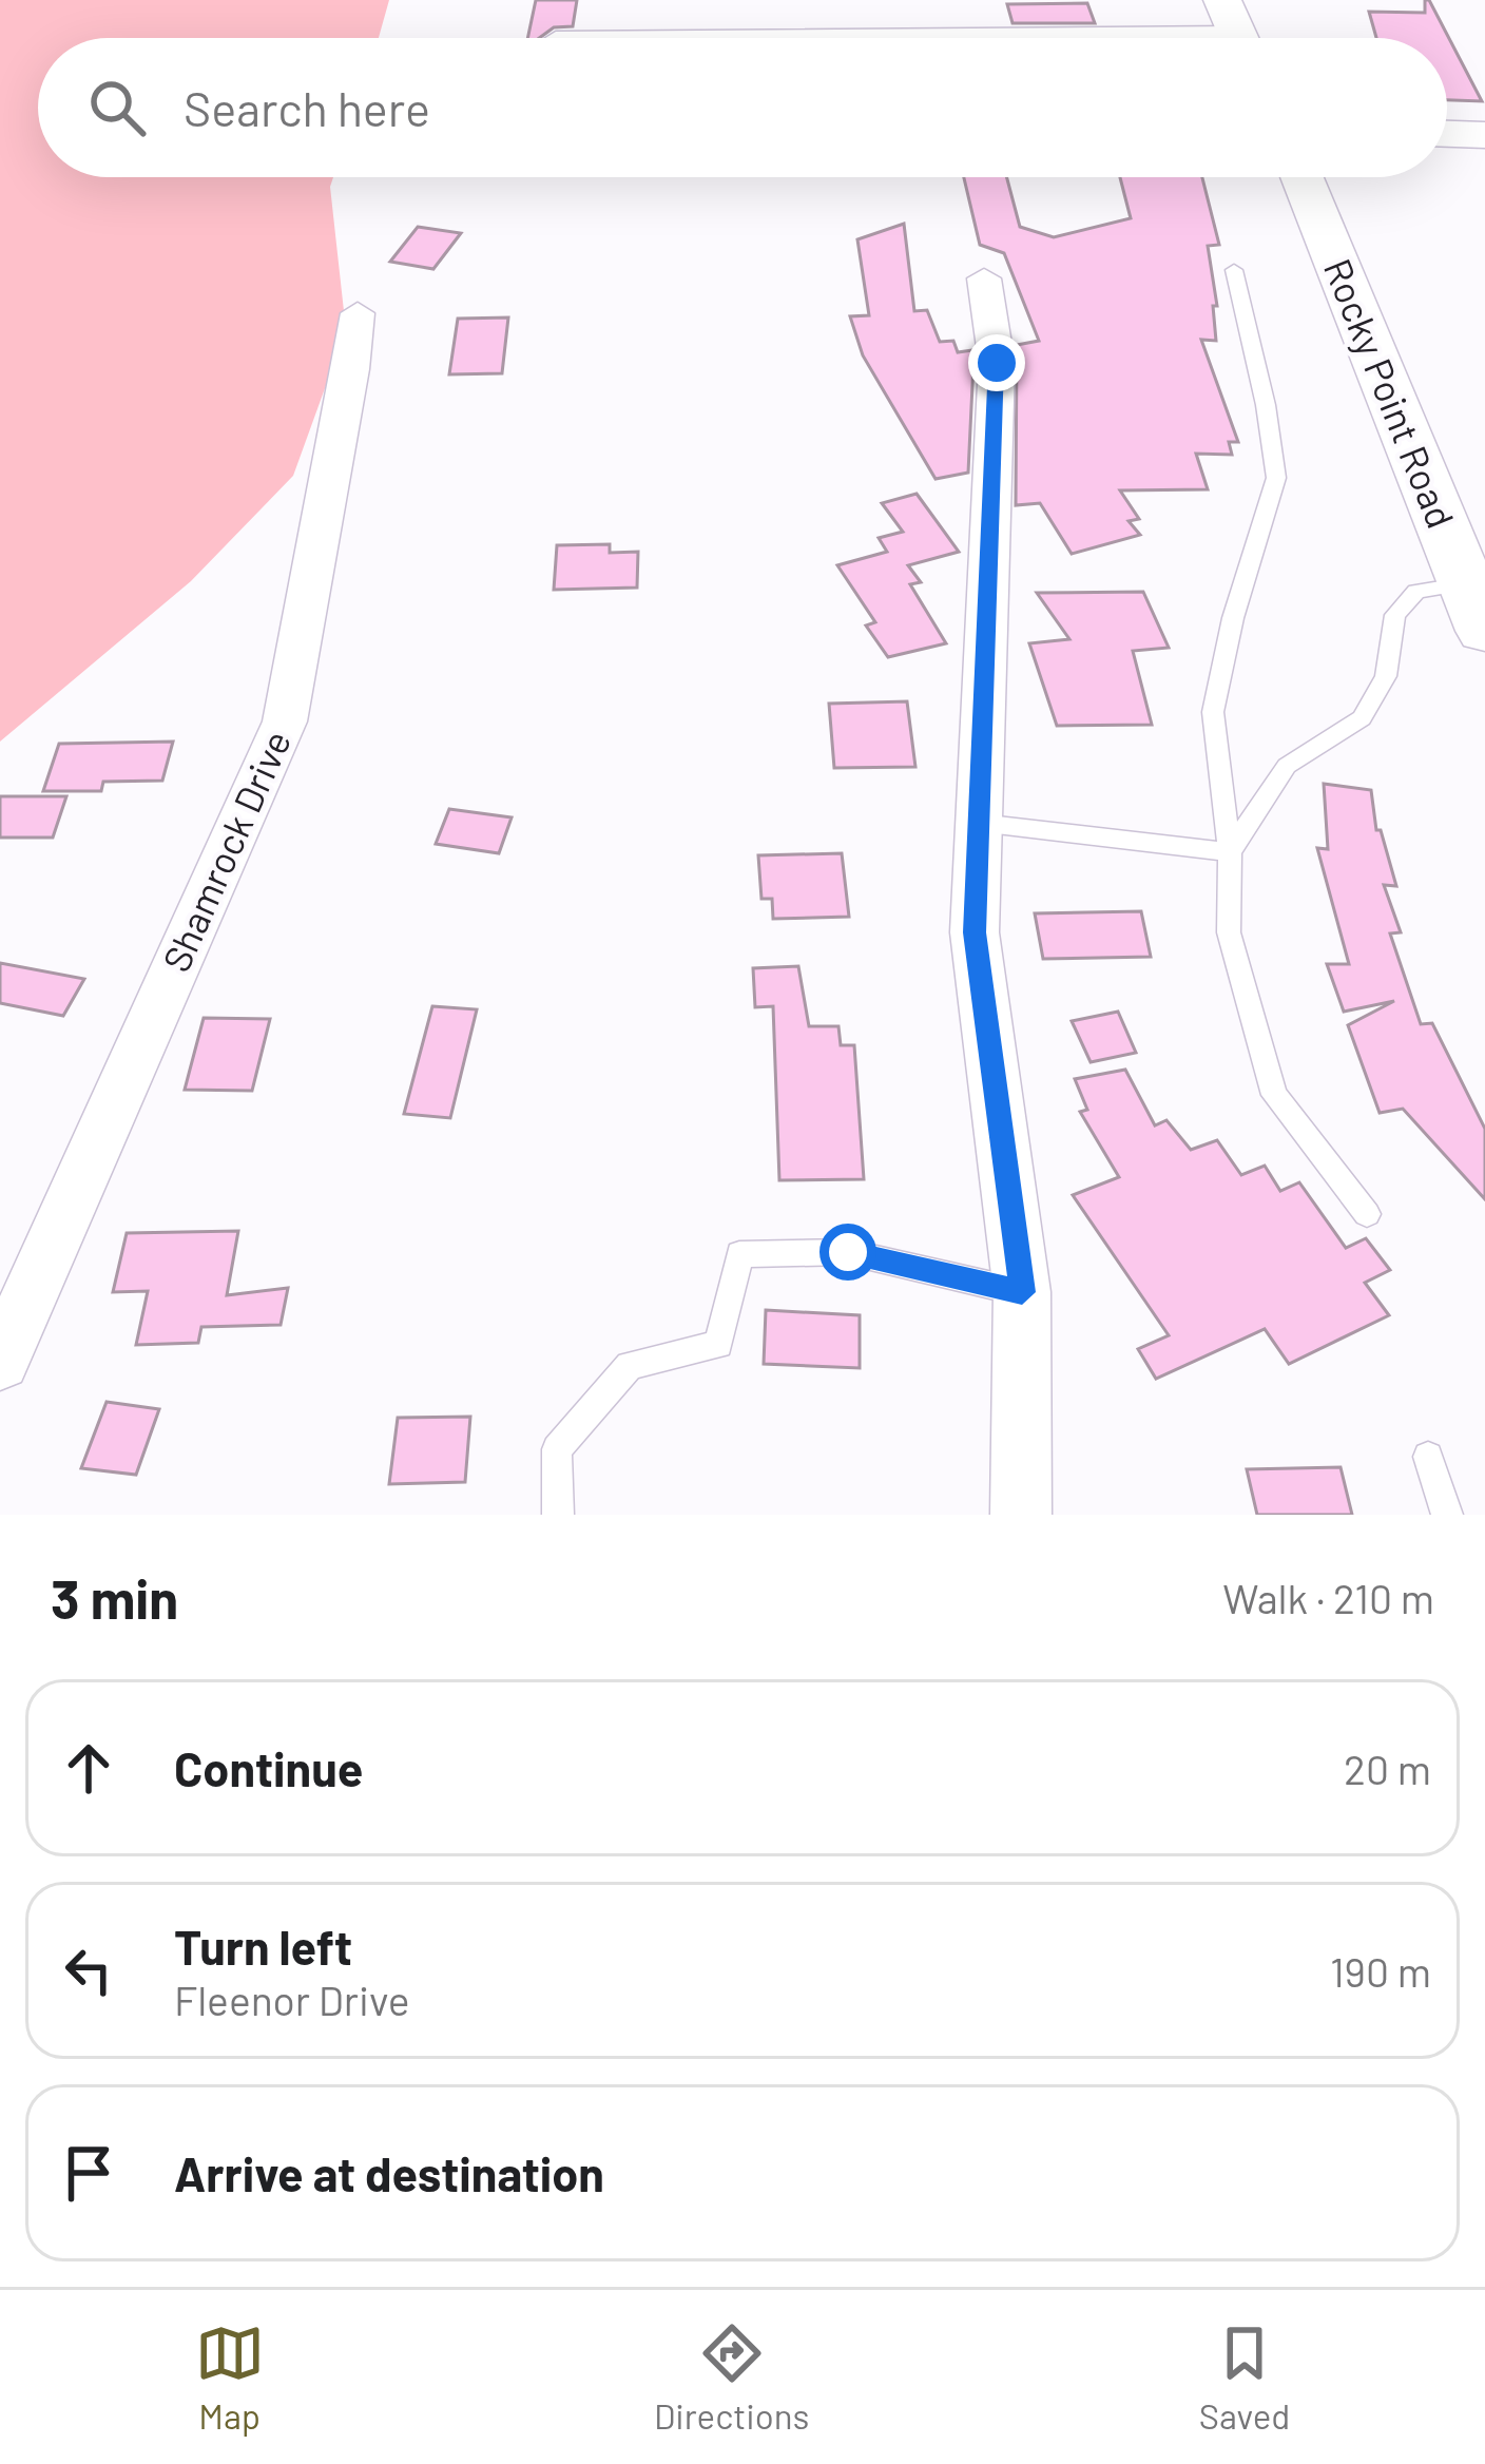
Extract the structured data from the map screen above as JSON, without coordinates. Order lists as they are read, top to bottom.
{
  "streets": {
    "street": ["Rocky Point Road", "Shamrock Drive"]
  },
  "page": {
    "search": "Search here",
    "heading": ["3 min", "Walk · 210 m"],
    "list": [
      ["Continue", "20 m"],
      ["Turn left", "Fleenor Drive", "190 m"],
      "Arrive at destination"
    ],
    "nav": ["Map", "Directions", "Saved"]
  }
}
